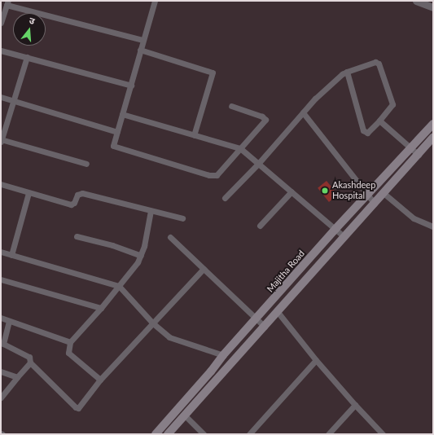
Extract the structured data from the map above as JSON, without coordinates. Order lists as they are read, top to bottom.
{
  "streets": {
    "main road": ["Majitha Road"]
  },
  "places": ["Akashdeep Hospital"],
  "north": "top"
}
